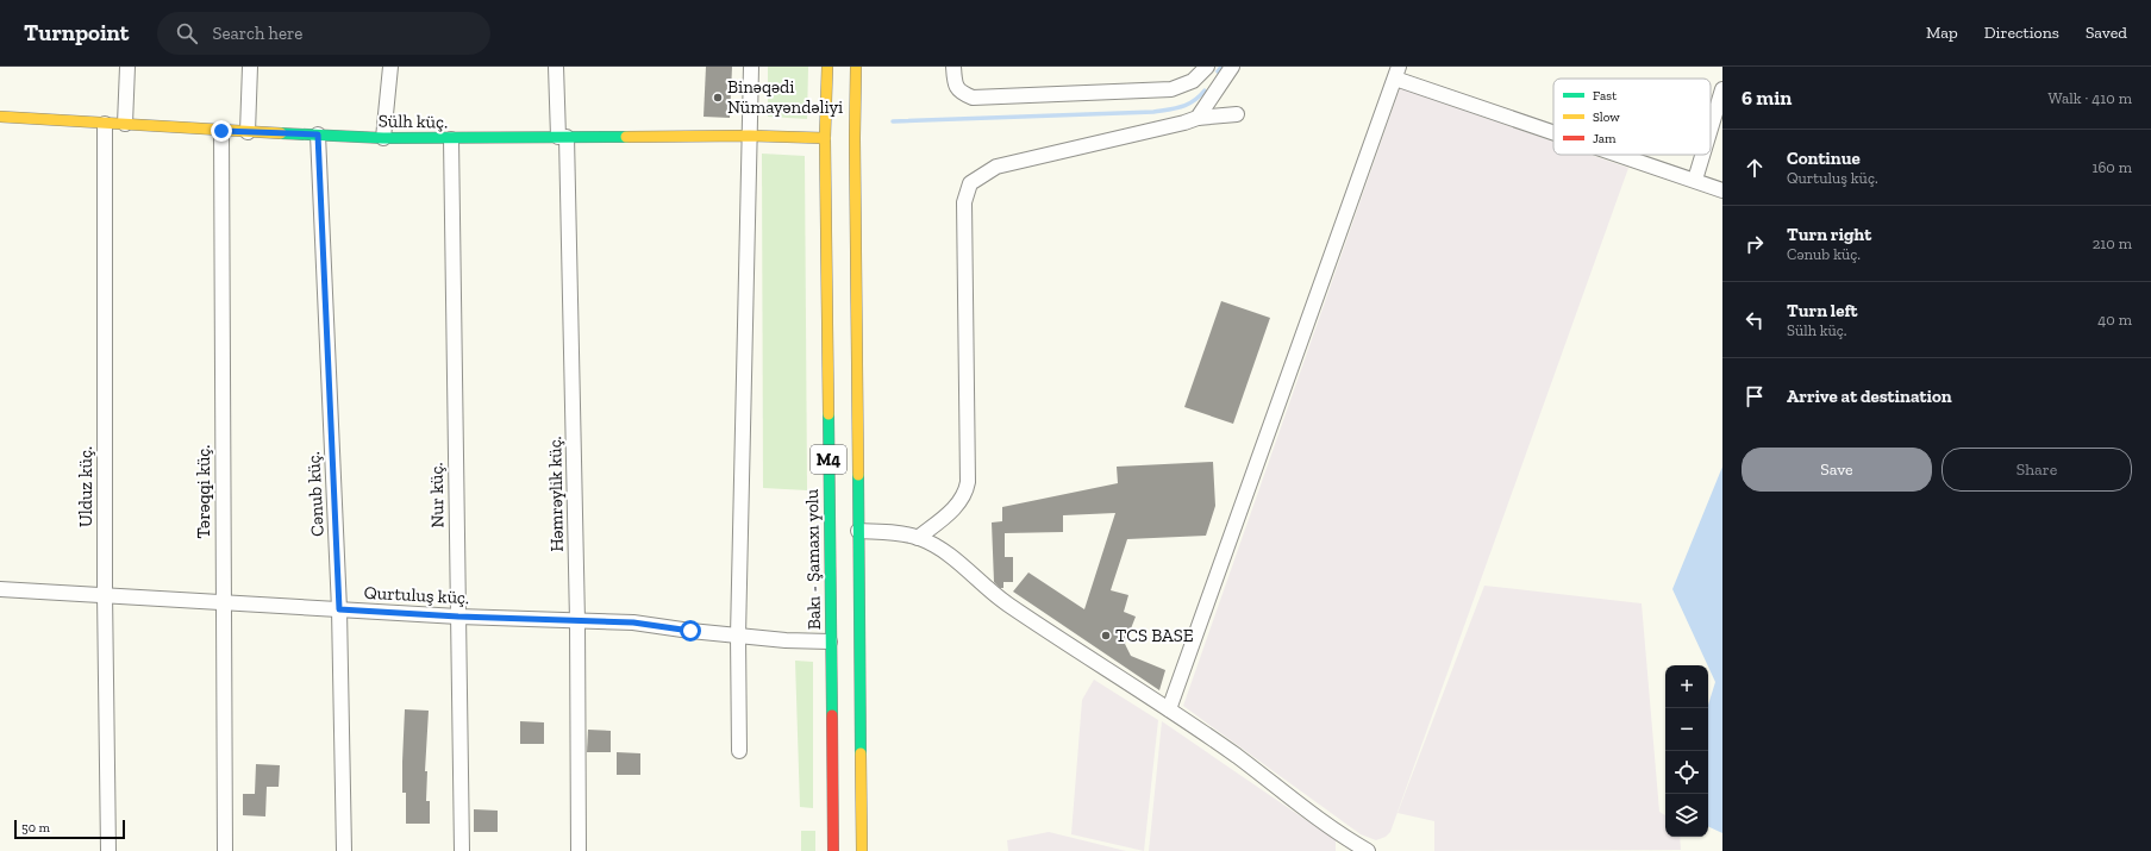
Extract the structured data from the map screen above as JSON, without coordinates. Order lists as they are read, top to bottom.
{
  "streets": {
    "main road": ["Sülh küç.", "M4", "Bakı - Şamaxı yolu"],
    "street": [
      "Ulduz küç.",
      "Tərəqqi küç.",
      "Cənub küç.",
      "Həmrəylik küç.",
      "Nur küç.",
      "Qurtuluş küç."
    ]
  },
  "crossings": [
    ["Sülh küç.", "Ulduz küç."],
    ["Sülh küç.", "Tərəqqi küç."],
    ["Sülh küç.", "Cənub küç."],
    ["Sülh küç.", "Həmrəylik küç."],
    ["Sülh küç.", "Nur küç."],
    ["Sülh küç.", "Bakı - Şamaxı yolu"],
    ["Ulduz küç.", "Qurtuluş küç."],
    ["Tərəqqi küç.", "Qurtuluş küç."],
    ["Cənub küç.", "Qurtuluş küç."],
    ["Həmrəylik küç.", "Qurtuluş küç."],
    ["Nur küç.", "Qurtuluş küç."],
    ["Bakı - Şamaxı yolu", "Qurtuluş küç."]
  ],
  "places": ["Binəqədi Nümayəndəliyi", "TCS BASE"],
  "legend": ["Fast", "Slow", "Jam"],
  "scale_bar": "50 m",
  "page": {
    "header": "Turnpoint",
    "search": "Search here",
    "nav": ["Map", "Directions", "Saved"],
    "heading": ["6 min", "Walk · 410 m"],
    "list": [
      ["Continue", "Qurtuluş küç.", "160 m"],
      ["Turn right", "Cənub küç.", "210 m"],
      ["Turn left", "Sülh küç.", "40 m"],
      "Arrive at destination"
    ],
    "buttons": ["Save", "Share"],
    "map_buttons": ["+", "−"],
    "scale": "50 m"
  }
}
